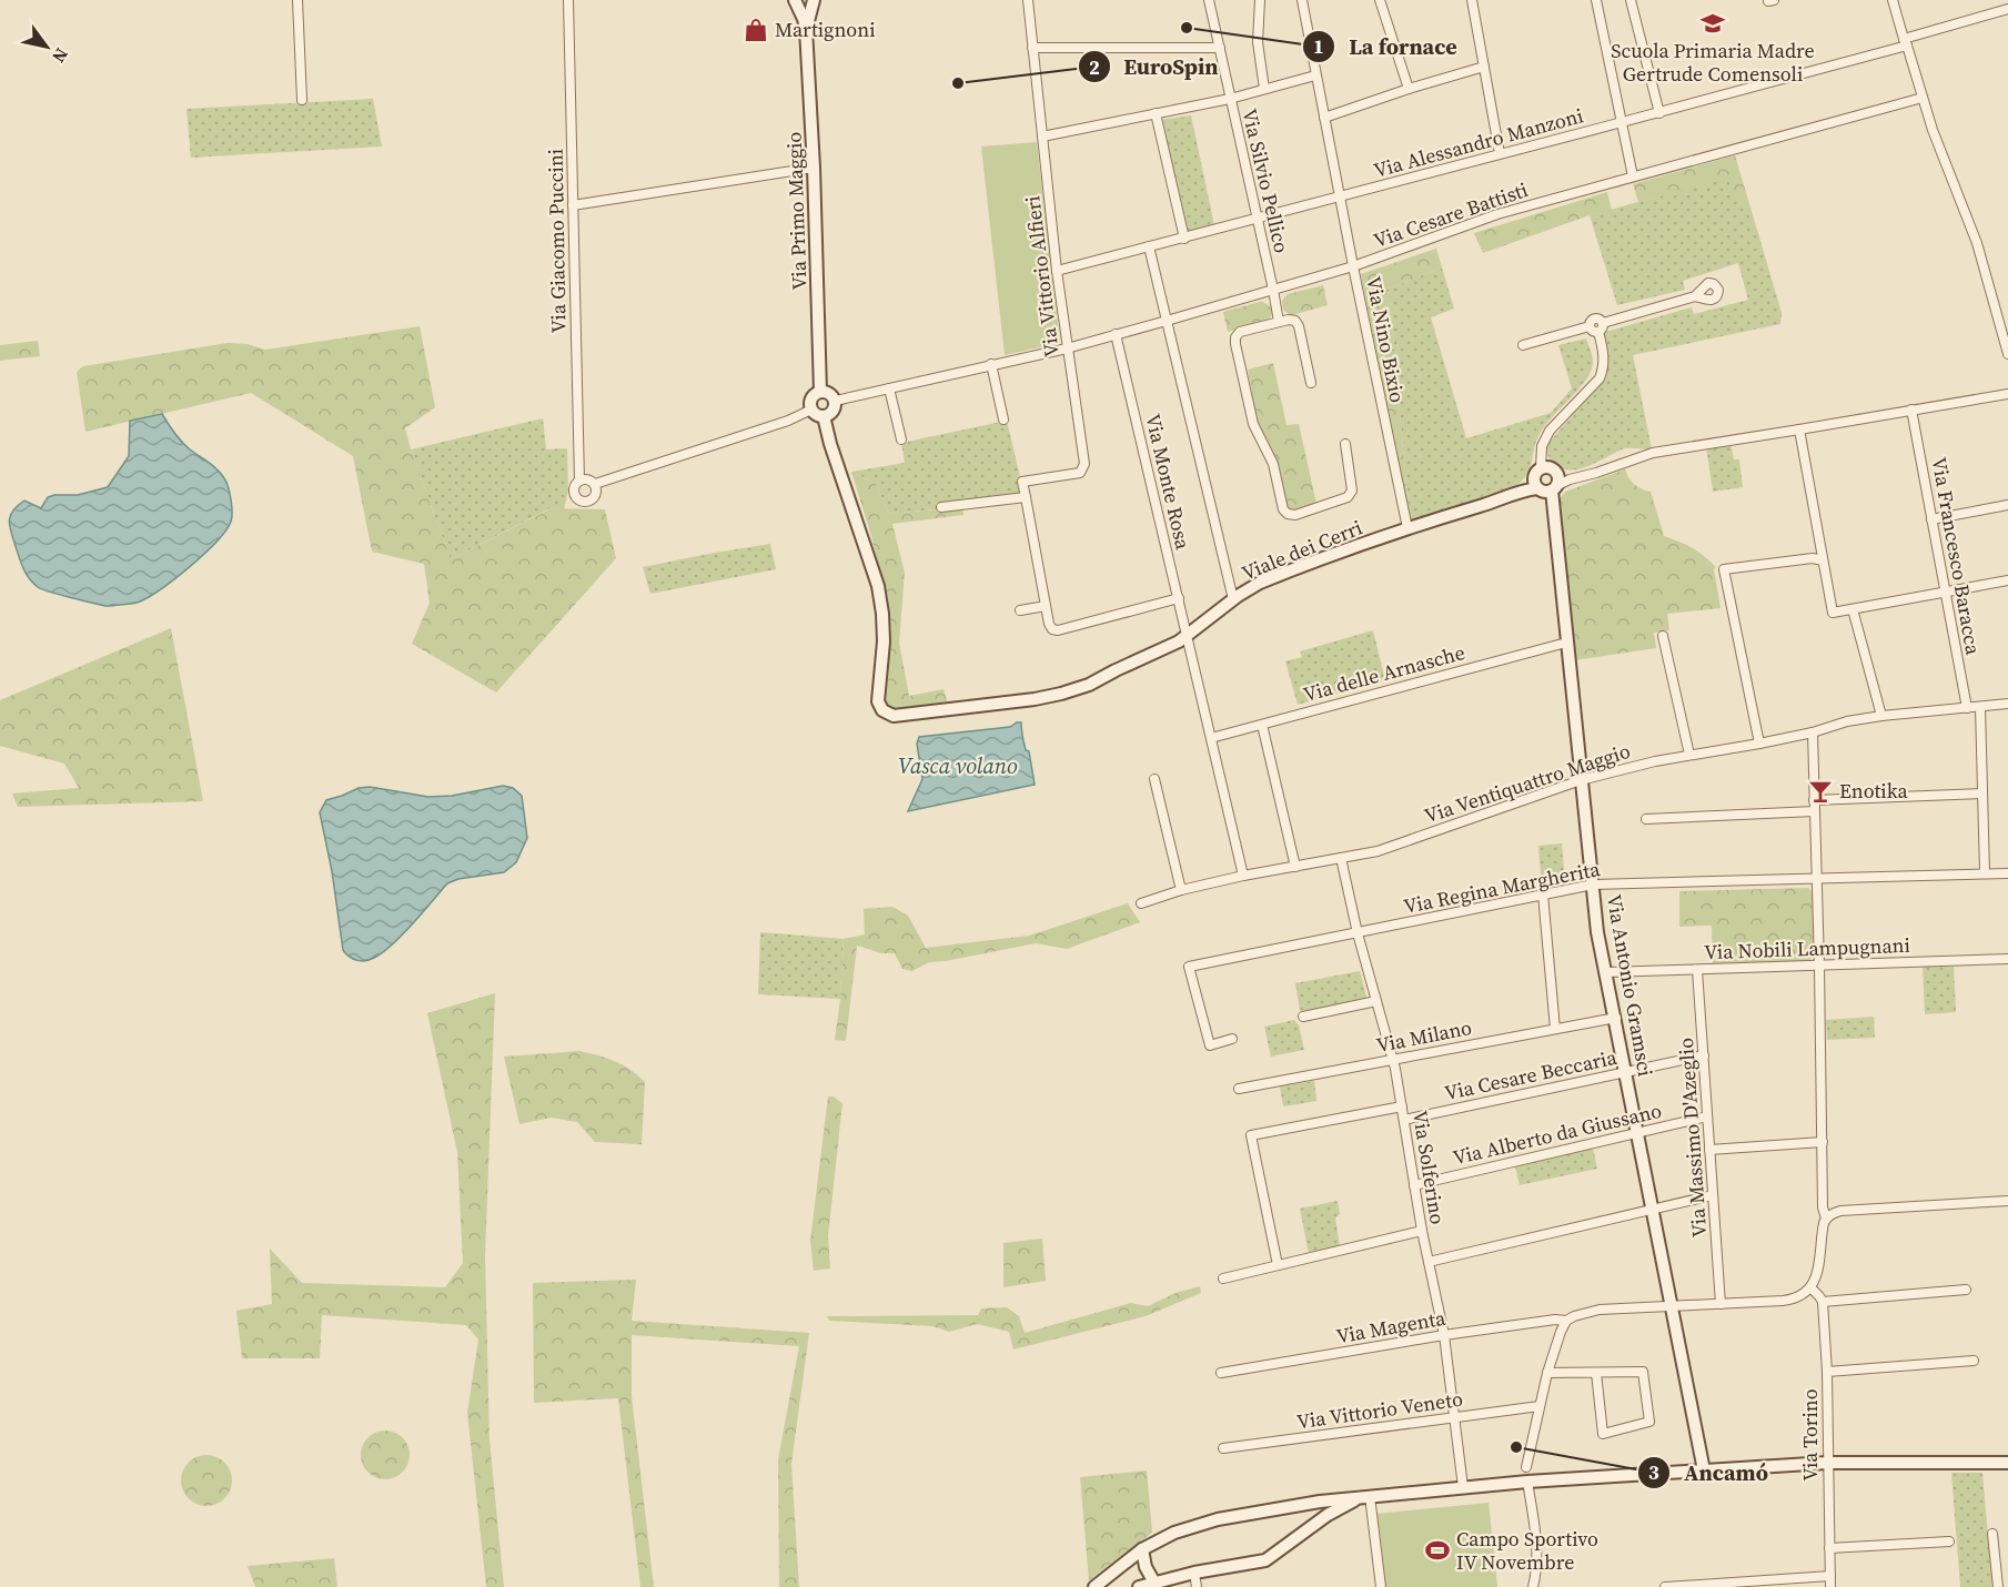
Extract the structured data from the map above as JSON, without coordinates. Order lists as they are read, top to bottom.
{
  "streets": {
    "street": [
      "Via Alessandro Manzoni",
      "Via Silvio Pellico",
      "Via Primo Maggio",
      "Via Cesare Battisti",
      "Via Giacomo Puccini",
      "Via Vittorio Alfieri",
      "Via Nino Bixio",
      "Via Monte Rosa",
      "Viale dei Cerri",
      "Via Francesco Baracca",
      "Via delle Arnasche",
      "Via Ventiquattro Maggio",
      "Via Regina Margherita",
      "Via Nobili Lampugnani",
      "Via Antonio Gramsci",
      "Via Milano",
      "Via Cesare Beccaria",
      "Via Alberto da Giussano",
      "Via Massimo D'Azeglio",
      "Via Solferino",
      "Via Magenta",
      "Via Vittorio Veneto",
      "Via Torino"
    ]
  },
  "crossings": [
    ["Via Alessandro Manzoni", "Via Silvio Pellico"],
    ["Via Alessandro Manzoni", "Via Vittorio Alfieri"],
    ["Via Alessandro Manzoni", "Via Nino Bixio"],
    ["Via Silvio Pellico", "Via Cesare Battisti"],
    ["Via Primo Maggio", "Via Cesare Battisti"],
    ["Via Primo Maggio", "Viale dei Cerri"],
    ["Via Cesare Battisti", "Via Vittorio Alfieri"],
    ["Via Cesare Battisti", "Via Nino Bixio"],
    ["Via Cesare Battisti", "Via Monte Rosa"],
    ["Via Cesare Battisti", "Viale dei Cerri"],
    ["Via Nino Bixio", "Viale dei Cerri"],
    ["Via Monte Rosa", "Viale dei Cerri"],
    ["Via Monte Rosa", "Via delle Arnasche"],
    ["Via Monte Rosa", "Via Ventiquattro Maggio"],
    ["Viale dei Cerri", "Via Antonio Gramsci"],
    ["Via Francesco Baracca", "Via Ventiquattro Maggio"],
    ["Via delle Arnasche", "Via Antonio Gramsci"],
    ["Via Ventiquattro Maggio", "Via Antonio Gramsci"],
    ["Via Ventiquattro Maggio", "Via Solferino"],
    ["Via Regina Margherita", "Via Antonio Gramsci"],
    ["Via Regina Margherita", "Via Solferino"],
    ["Via Nobili Lampugnani", "Via Antonio Gramsci"],
    ["Via Nobili Lampugnani", "Via Massimo D'Azeglio"],
    ["Via Antonio Gramsci", "Via Milano"],
    ["Via Antonio Gramsci", "Via Cesare Beccaria"],
    ["Via Antonio Gramsci", "Via Alberto da Giussano"],
    ["Via Antonio Gramsci", "Via Magenta"],
    ["Via Milano", "Via Solferino"],
    ["Via Cesare Beccaria", "Via Massimo D'Azeglio"],
    ["Via Cesare Beccaria", "Via Solferino"],
    ["Via Alberto da Giussano", "Via Massimo D'Azeglio"],
    ["Via Alberto da Giussano", "Via Solferino"],
    ["Via Massimo D'Azeglio", "Via Magenta"],
    ["Via Solferino", "Via Magenta"],
    ["Via Solferino", "Via Vittorio Veneto"]
  ],
  "water": ["Vasca volano"],
  "places": {
    "school or university": ["Scuola Primaria Madre Gertrude Comensoli"],
    "other": ["La fornace", "EuroSpin", "Ancamó"],
    "shop": ["Martignoni"],
    "bar": ["Enotika"],
    "sports": ["Campo Sportivo IV Novembre"]
  },
  "north": "bottom right"
}
